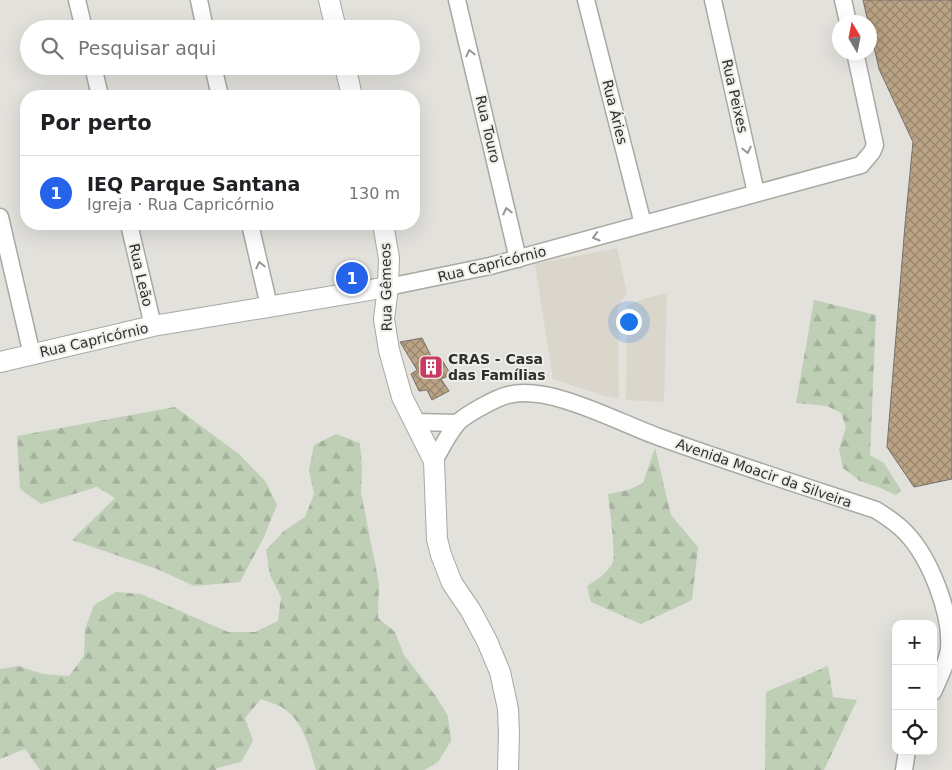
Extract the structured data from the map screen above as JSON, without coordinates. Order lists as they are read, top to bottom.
{
  "streets": {
    "street": [
      "Rua Peixes",
      "Rua Áries",
      "Rua Touro",
      "Rua Capricórnio",
      "Rua Leão",
      "Rua Gêmeos",
      "Avenida Moacir da Silveira"
    ]
  },
  "crossings": [
    ["Rua Peixes", "Rua Capricórnio"],
    ["Rua Áries", "Rua Capricórnio"],
    ["Rua Touro", "Rua Capricórnio"],
    ["Rua Capricórnio", "Rua Leão"],
    ["Rua Capricórnio", "Rua Gêmeos"],
    ["Rua Gêmeos", "Avenida Moacir da Silveira"]
  ],
  "one_way": ["Rua Peixes", "Rua Touro"],
  "places": {
    "building": ["CRAS - Casa das Famílias"]
  },
  "north": "top",
  "page": {
    "search": "Pesquisar aqui",
    "heading": "Por perto",
    "list": [
      {
        "mark": "1",
        "name": "IEQ Parque Santana",
        "note": "Igreja · Rua Capricórnio",
        "value": "130 m"
      }
    ],
    "pins": "1",
    "map_buttons": ["+", "−"]
  }
}
